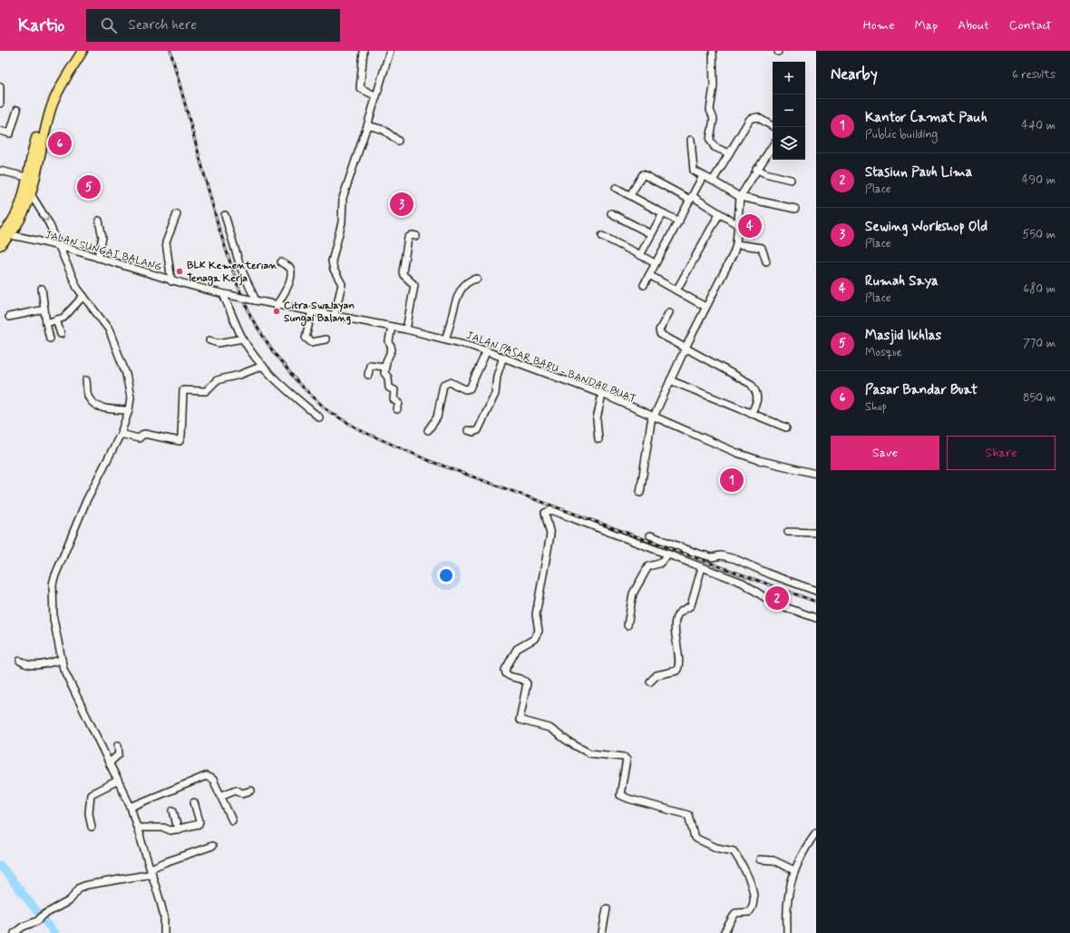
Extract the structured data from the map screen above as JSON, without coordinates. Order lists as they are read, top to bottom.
{
  "streets": {
    "street": ["JALAN SUNGAI BALANG", "JALAN PASAR BARU - BANDAR BUAT"]
  },
  "crossings": [
    ["JALAN SUNGAI BALANG", "JALAN PASAR BARU - BANDAR BUAT"]
  ],
  "places": ["BLK Kementerian Tenaga Kerja", "Citra Swalayan Sungai Balang"],
  "page": {
    "header": "Kartio",
    "search": "Search here",
    "nav": [
      "Home",
      "Map",
      "About",
      "Contact"
    ],
    "heading": ["Nearby", "6 results"],
    "map_buttons": ["+", "−"],
    "list": [
      {
        "mark": "1",
        "name": "Kantor Camat Pauh",
        "note": "Public building",
        "value": "440 m"
      },
      {
        "mark": "2",
        "name": "Stasiun Pauh Lima",
        "note": "Place",
        "value": "490 m"
      },
      {
        "mark": "3",
        "name": "Sewing Workshop Old",
        "note": "Place",
        "value": "550 m"
      },
      {
        "mark": "4",
        "name": "Rumah Saya",
        "note": "Place",
        "value": "680 m"
      },
      {
        "mark": "5",
        "name": "Masjid Ikhlas",
        "note": "Mosque",
        "value": "770 m"
      },
      {
        "mark": "6",
        "name": "Pasar Bandar Buat",
        "note": "Shop",
        "value": "850 m"
      }
    ],
    "pins": [
      "6",
      "5",
      "3",
      "4",
      "1",
      "2"
    ],
    "buttons": ["Save", "Share"]
  }
}
